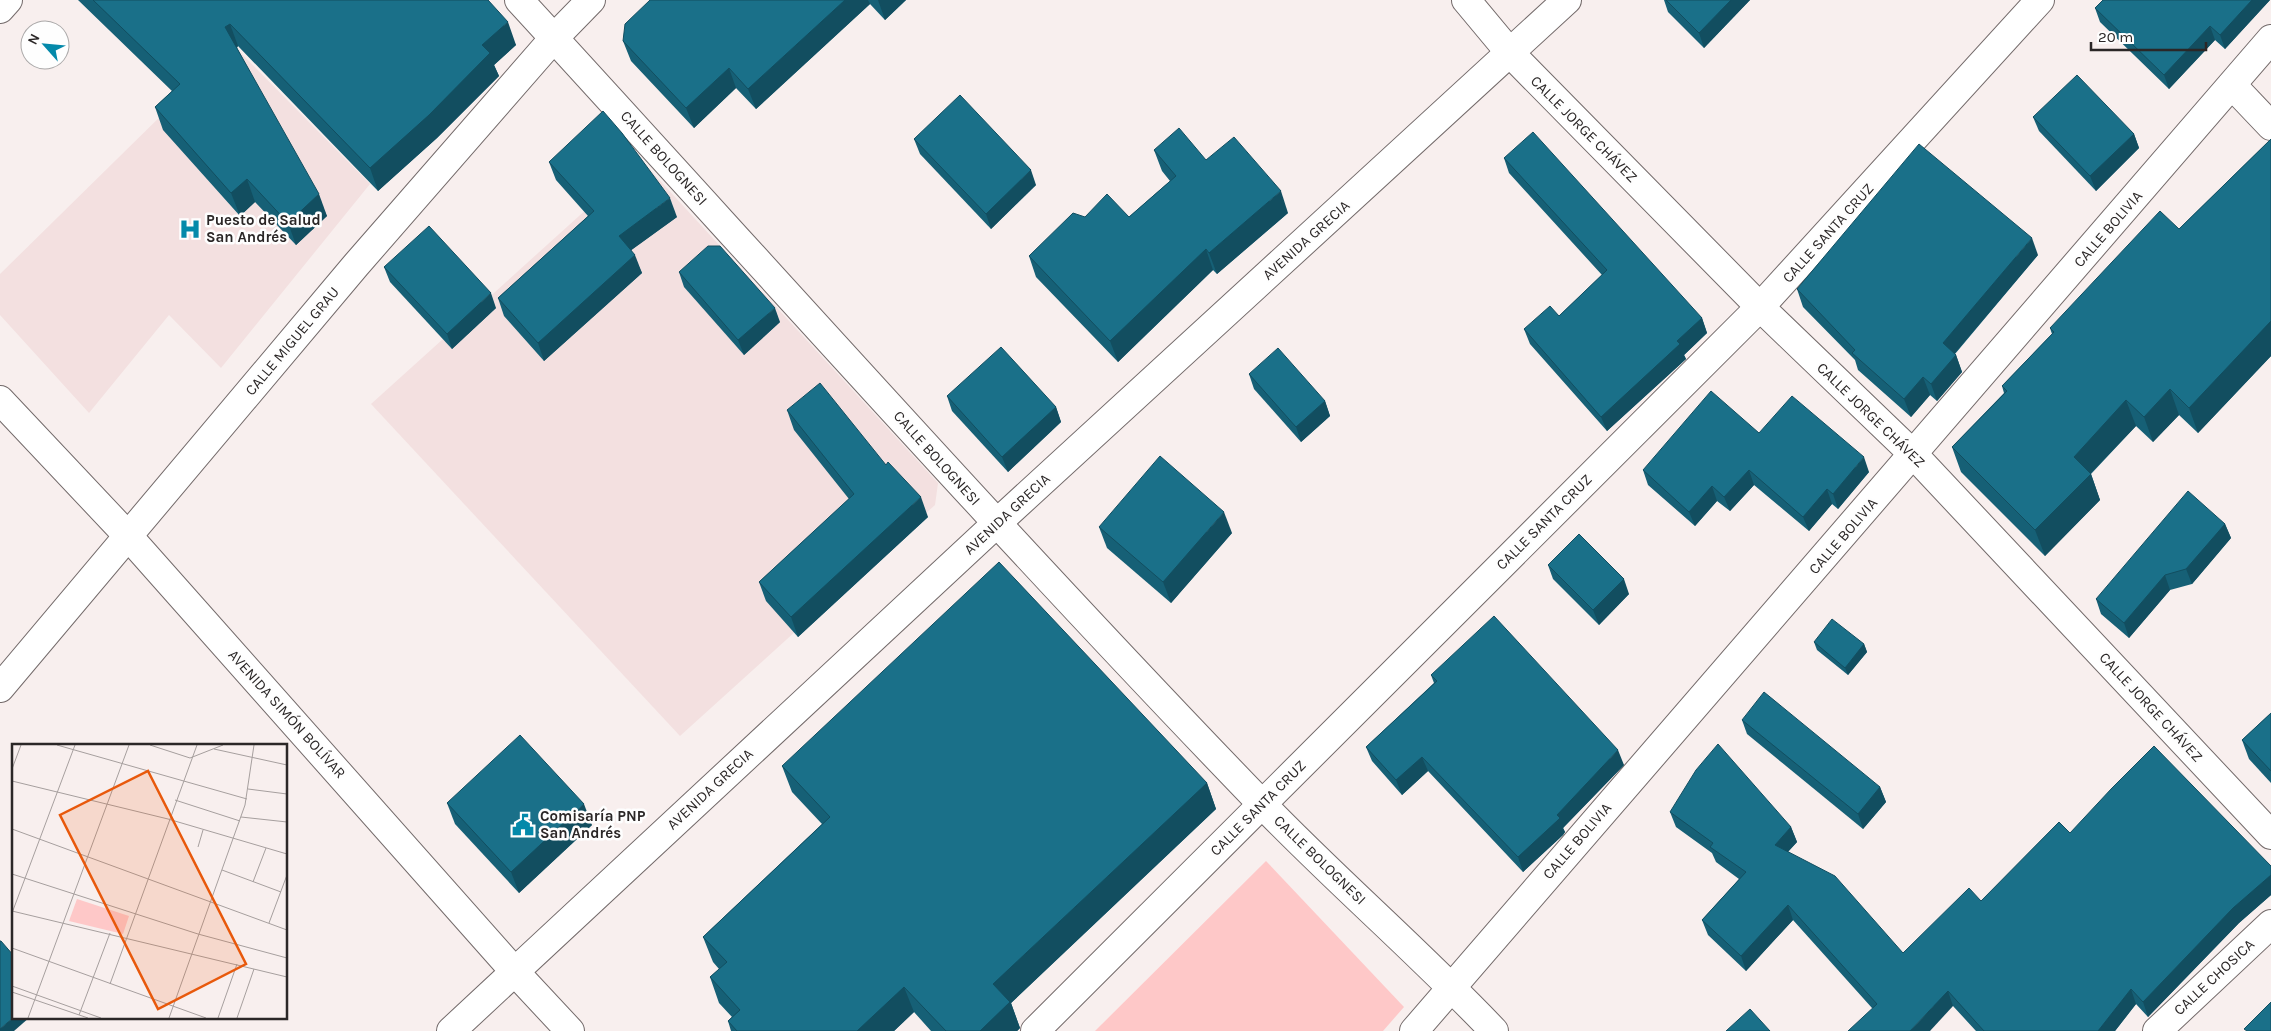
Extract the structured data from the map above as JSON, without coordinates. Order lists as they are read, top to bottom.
{
  "streets": {
    "street": [
      "CALLE JORGE CHÁVEZ",
      "CALLE BOLOGNESI",
      "CALLE BOLIVIA",
      "CALLE SANTA CRUZ",
      "AVENIDA GRECIA",
      "CALLE MIGUEL GRAU",
      "AVENIDA SIMÓN BOLÍVAR",
      "CALLE CHOSICA"
    ]
  },
  "crossings": [
    ["CALLE JORGE CHÁVEZ", "CALLE BOLIVIA"],
    ["CALLE JORGE CHÁVEZ", "CALLE SANTA CRUZ"],
    ["CALLE JORGE CHÁVEZ", "AVENIDA GRECIA"],
    ["CALLE BOLOGNESI", "CALLE BOLIVIA"],
    ["CALLE BOLOGNESI", "CALLE SANTA CRUZ"],
    ["CALLE BOLOGNESI", "AVENIDA GRECIA"],
    ["CALLE BOLOGNESI", "CALLE MIGUEL GRAU"],
    ["AVENIDA GRECIA", "AVENIDA SIMÓN BOLÍVAR"],
    ["CALLE MIGUEL GRAU", "AVENIDA SIMÓN BOLÍVAR"]
  ],
  "places": {
    "hospital": ["Puesto de Salud San Andrés"],
    "public building": ["Comisaría PNP San Andrés"]
  },
  "scale_bar": "20 m",
  "north": "top left"
}
